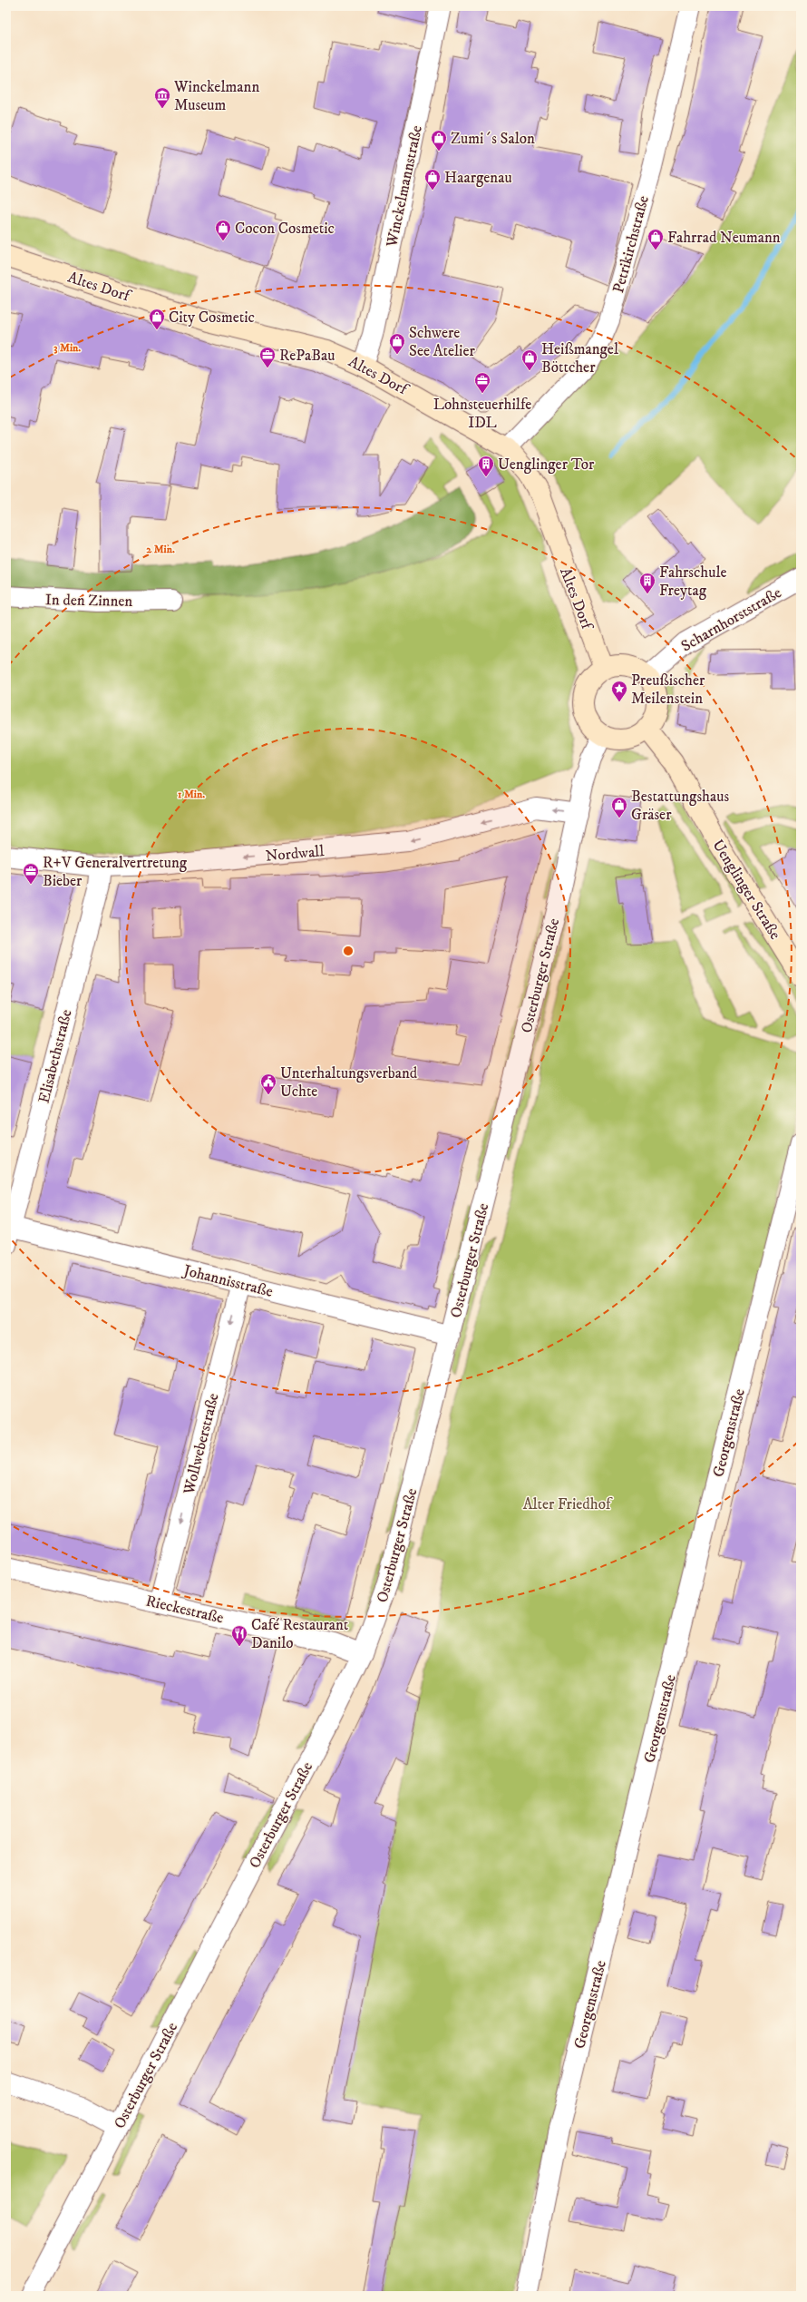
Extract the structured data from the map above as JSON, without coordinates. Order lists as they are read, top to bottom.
{
  "streets": {
    "main road": ["Altes Dorf", "Uenglinger Straße"],
    "street": [
      "Winckelmannstraße",
      "Petrikirchstraße",
      "In den Zinnen",
      "Scharnhorststraße",
      "Nordwall",
      "Osterburger Straße",
      "Elisabethstraße",
      "Johannisstraße",
      "Georgenstraße",
      "Wollweberstraße",
      "Rieckestraße"
    ]
  },
  "crossings": [
    ["Winckelmannstraße", "Altes Dorf"],
    ["Petrikirchstraße", "Altes Dorf"],
    ["Altes Dorf", "Scharnhorststraße"],
    ["Altes Dorf", "Uenglinger Straße"],
    ["Altes Dorf", "Osterburger Straße"],
    ["Scharnhorststraße", "Uenglinger Straße"],
    ["Scharnhorststraße", "Osterburger Straße"],
    ["Nordwall", "Osterburger Straße"],
    ["Nordwall", "Elisabethstraße"],
    ["Uenglinger Straße", "Osterburger Straße"],
    ["Osterburger Straße", "Johannisstraße"],
    ["Osterburger Straße", "Rieckestraße"],
    ["Elisabethstraße", "Johannisstraße"],
    ["Johannisstraße", "Wollweberstraße"],
    ["Wollweberstraße", "Rieckestraße"]
  ],
  "one_way": ["Nordwall", "Wollweberstraße"],
  "parks": ["Alter Friedhof"],
  "places": {
    "museum": ["Winckelmann Museum"],
    "shop": [
      "Zumi´s Salon",
      "Haargenau",
      "Cocon Cosmetic",
      "Fahrrad Neumann",
      "City Cosmetic",
      "Schwere See Atelier",
      "Heißmangel Böttcher",
      "Bestattungshaus Gräser"
    ],
    "office": ["RePaBau", "Lohnsteuerhilfe IDL", "R+V Generalvertretung Bieber"],
    "building": ["Uenglinger Tor", "Fahrschule Freytag"],
    "place": ["Preußischer Meilenstein"],
    "public building": ["Unterhaltungsverband Uchte"],
    "restaurant": ["Café Restaurant Danilo"]
  },
  "rings": ["3 Min.", "2 Min.", "1 Min."]
}
